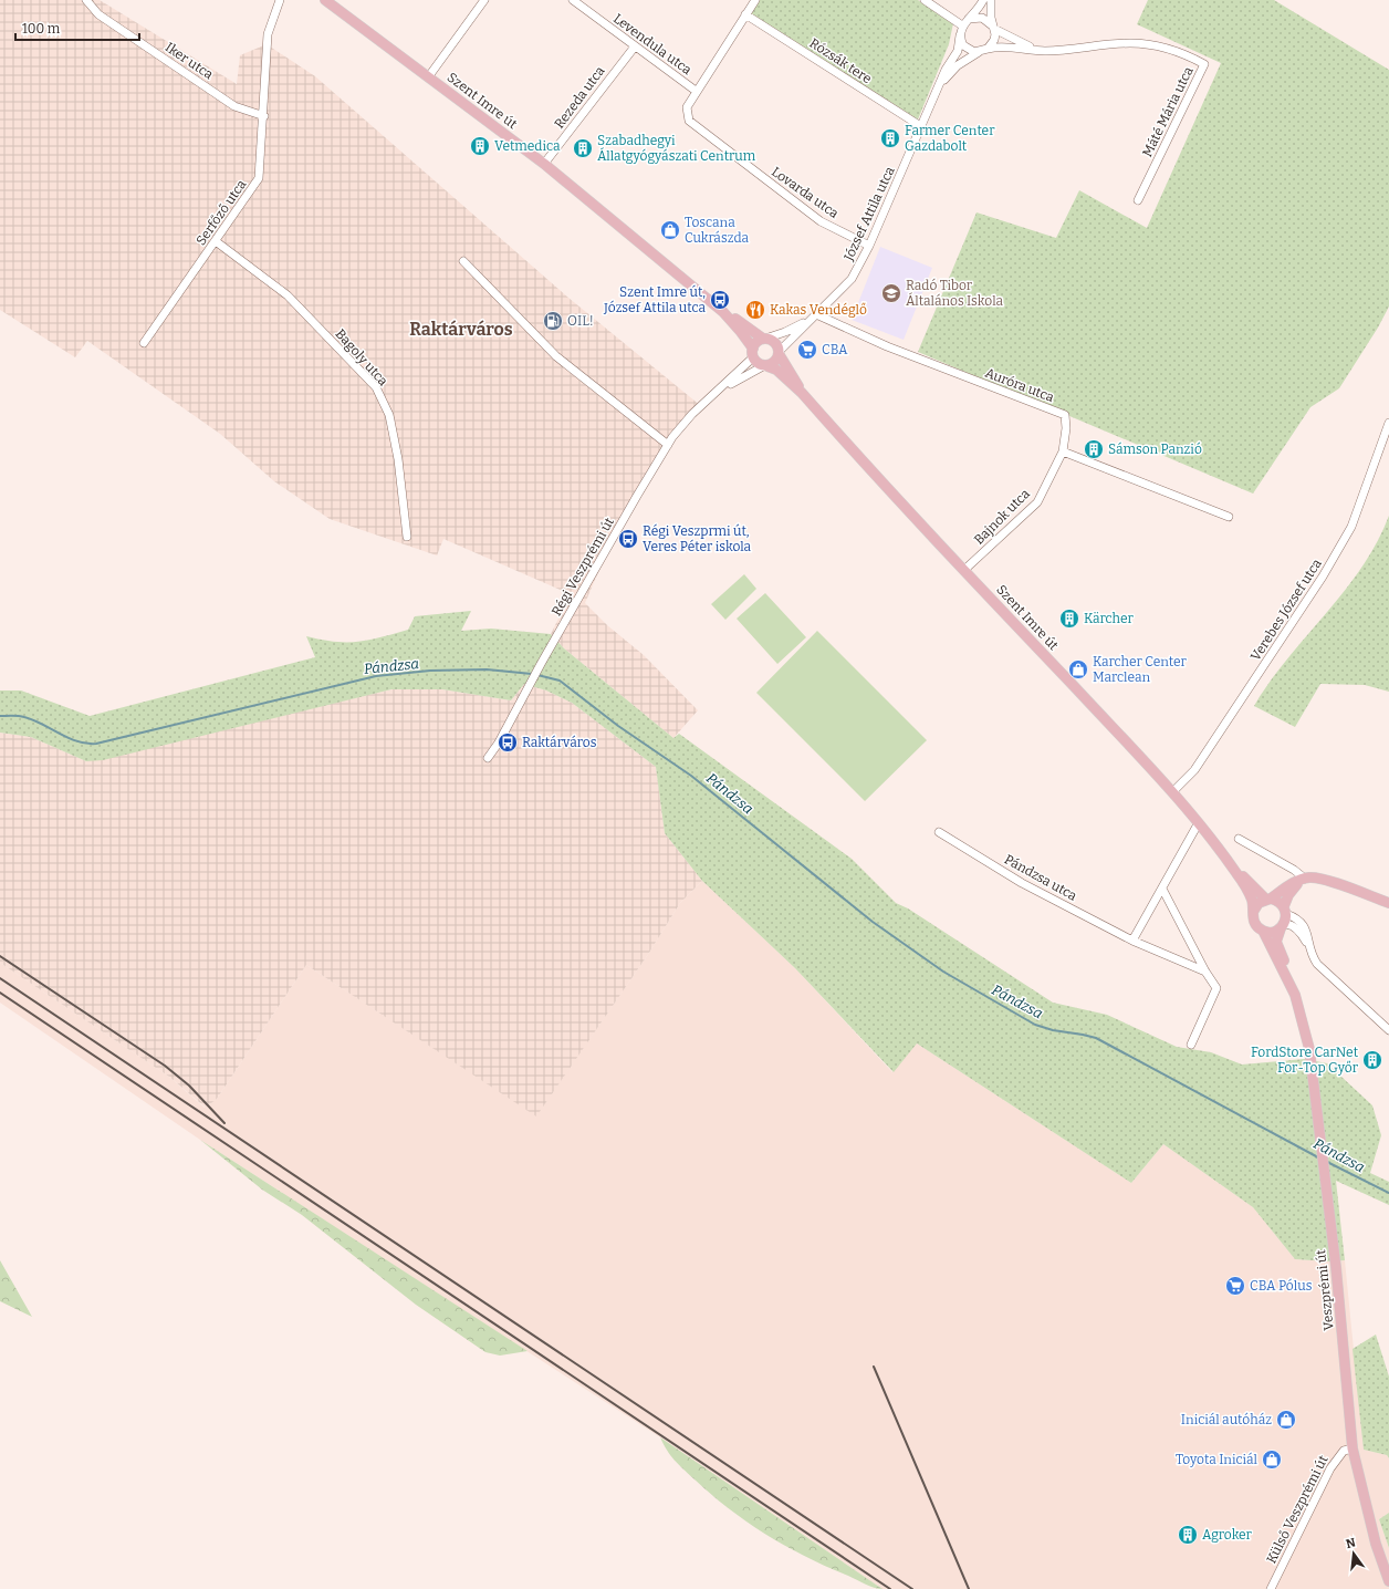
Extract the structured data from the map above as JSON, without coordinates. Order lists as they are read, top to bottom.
{
  "streets": {
    "main road": ["Szent Imre út", "Veszprémi út"],
    "street": [
      "Levendula utca",
      "Iker utca",
      "Rózsák tere",
      "Rezeda utca",
      "Máté Mária utca",
      "Lovarda utca",
      "Serfőző utca",
      "József Attila utca",
      "Bagoly utca",
      "Auróra utca",
      "Bajnok utca",
      "Régi Veszprémi út",
      "Verebes József utca",
      "Pándzsa utca",
      "Külső Veszprémi út"
    ]
  },
  "crossings": [
    ["Levendula utca", "Rezeda utca"],
    ["Levendula utca", "Lovarda utca"],
    ["Iker utca", "Serfőző utca"],
    ["Rózsák tere", "József Attila utca"],
    ["Rezeda utca", "Szent Imre út"],
    ["Szent Imre út", "József Attila utca"],
    ["Szent Imre út", "Bajnok utca"],
    ["Szent Imre út", "Régi Veszprémi út"],
    ["Szent Imre út", "Verebes József utca"],
    ["Szent Imre út", "Veszprémi út"],
    ["Máté Mária utca", "József Attila utca"],
    ["Lovarda utca", "József Attila utca"],
    ["Serfőző utca", "Bagoly utca"],
    ["József Attila utca", "Auróra utca"],
    ["József Attila utca", "Régi Veszprémi út"],
    ["Auróra utca", "Bajnok utca"],
    ["Veszprémi út", "Külső Veszprémi út"]
  ],
  "districts": ["Raktárváros"],
  "water": ["Pándzsa"],
  "places": {
    "building": [
      "Farmer Center Gazdabolt",
      "Vetmedica",
      "Szabadhegyi Állatgyógyászati Centrum",
      "Sámson Panzió",
      "Kärcher",
      "FordStore CarNet For-Top Győr",
      "Agroker"
    ],
    "shop": [
      "Toscana Cukrászda",
      "Karcher Center Marclean",
      "Iniciál autóház",
      "Toyota Iniciál"
    ],
    "school or university": ["Radó Tibor Általános Iskola"],
    "bus stop": ["Szent Imre út, József Attila utca", "Régi Veszprmi út, Veres Péter iskola", "Raktárváros"],
    "restaurant": ["Kakas Vendéglő"],
    "fuel station": ["OIL!"],
    "supermarket": ["CBA", "CBA Pólus"]
  },
  "scale_bar": "100 m",
  "north": "top"
}
